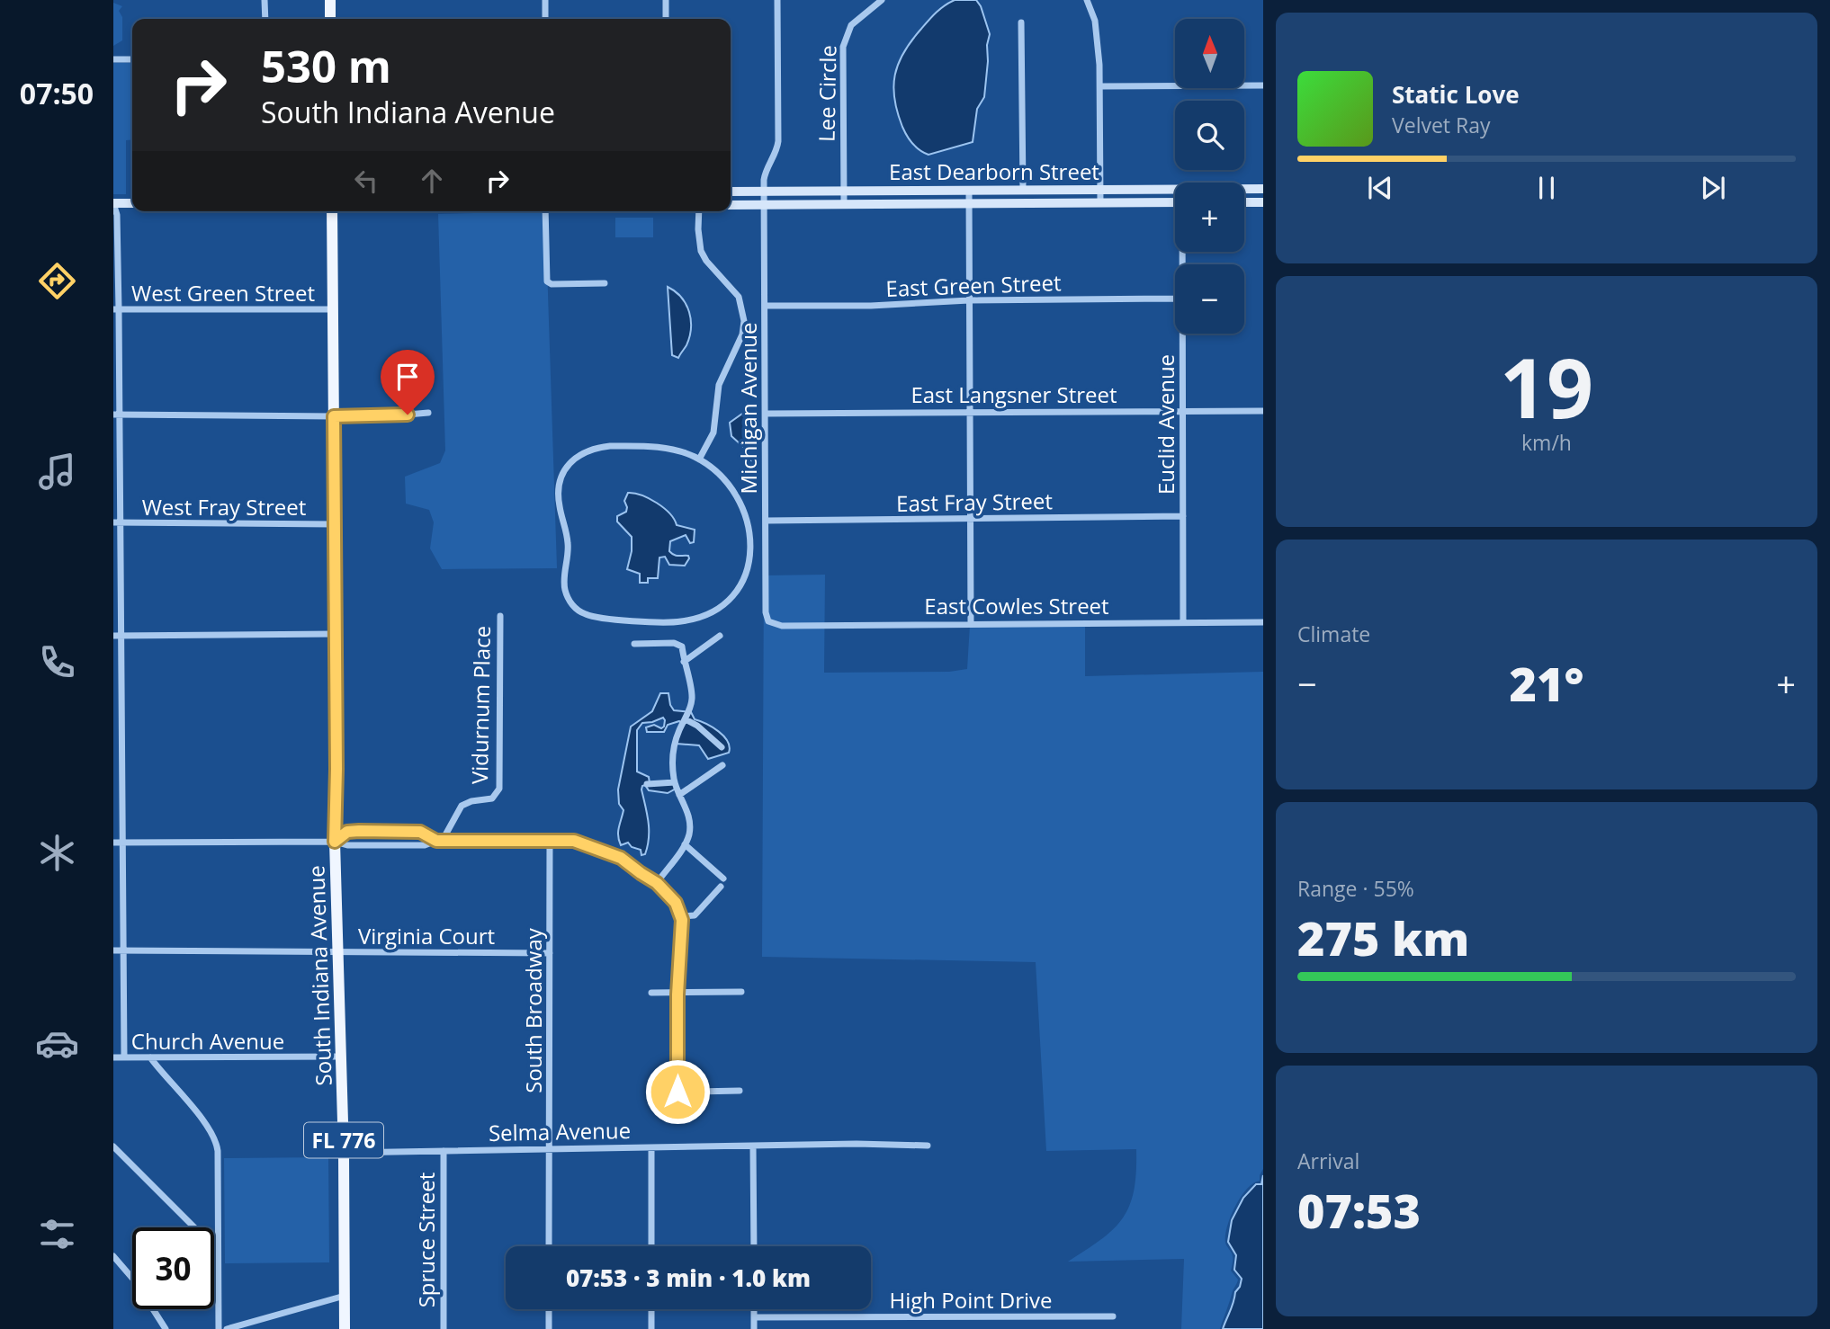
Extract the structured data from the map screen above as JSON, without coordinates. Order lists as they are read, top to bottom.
{
  "streets": {
    "main road": ["East Dearborn Street", "South Indiana Avenue", "FL 776"],
    "street": [
      "Lee Circle",
      "East Green Street",
      "West Green Street",
      "East Langsner Street",
      "Michigan Avenue",
      "Euclid Avenue",
      "East Fray Street",
      "West Fray Street",
      "East Cowles Street",
      "Vidurnum Place",
      "Virginia Court",
      "South Broadway",
      "Church Avenue",
      "Selma Avenue",
      "Spruce Street",
      "High Point Drive"
    ]
  },
  "crossings": [
    ["Lee Circle", "East Dearborn Street"],
    ["East Dearborn Street", "Michigan Avenue"],
    ["East Green Street", "Michigan Avenue"],
    ["West Green Street", "South Indiana Avenue"],
    ["East Langsner Street", "Michigan Avenue"],
    ["East Langsner Street", "Euclid Avenue"],
    ["Michigan Avenue", "East Fray Street"],
    ["Michigan Avenue", "East Cowles Street"],
    ["Euclid Avenue", "East Fray Street"],
    ["Euclid Avenue", "East Cowles Street"],
    ["West Fray Street", "South Indiana Avenue"],
    ["Virginia Court", "South Indiana Avenue"],
    ["Virginia Court", "South Broadway"],
    ["South Indiana Avenue", "Church Avenue"],
    ["South Indiana Avenue", "Selma Avenue"],
    ["South Broadway", "Selma Avenue"],
    ["Selma Avenue", "Spruce Street"]
  ],
  "north": "top",
  "page": {
    "tabs": "07:50",
    "map_buttons": ["+", "−"],
    "turn": ["530 m", "South Indiana Avenue"],
    "song": ["Static Love", "Velvet Ray"],
    "tile": [
      ["19", "km/h"],
      "Climate",
      ["Range · 55%", "275 km"],
      ["Arrival", "07:53"]
    ],
    "heat": ["−", "21°", "+"],
    "limit": "30",
    "trip": "07:53 · 3 min · 1.0 km"
  }
}
